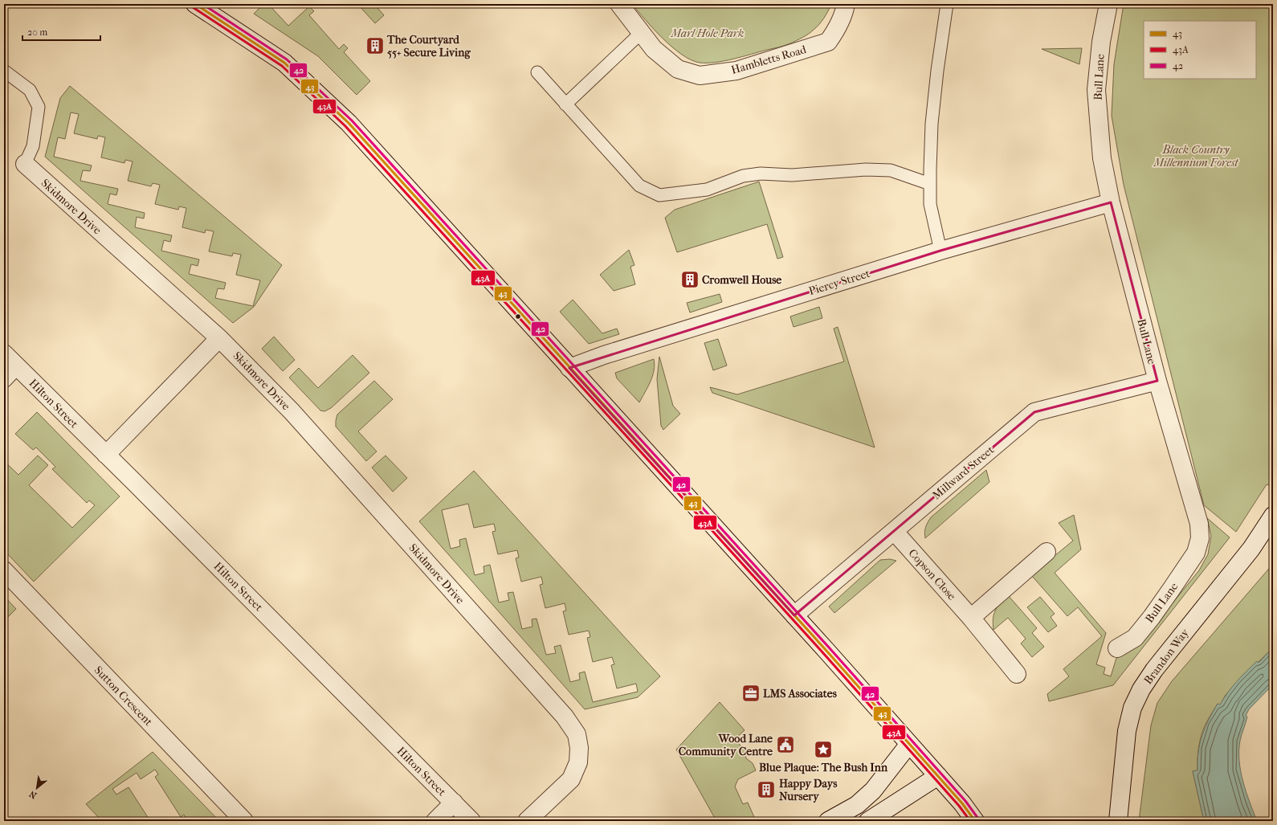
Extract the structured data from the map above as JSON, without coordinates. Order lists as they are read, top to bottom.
{
  "streets": {
    "street": [
      "Hambletts Road",
      "Bull Lane",
      "Skidmore Drive",
      "Piercy Street",
      "Hilton Street",
      "Millward Street",
      "Copson Close",
      "Brandon Way",
      "Sutton Crescent"
    ]
  },
  "crossings": [
    ["Bull Lane", "Piercy Street"],
    ["Bull Lane", "Millward Street"],
    ["Millward Street", "Copson Close"]
  ],
  "parks": ["Marl Hole Park", "Black Country Millennium Forest"],
  "places": {
    "building": ["The Courtyard 55+ Secure Living", "Cromwell House", "Happy Days Nursery"],
    "office": ["LMS Associates"],
    "public building": ["Wood Lane Community Centre"],
    "place": ["Blue Plaque: The Bush Inn"]
  },
  "lines": ["transit line 43", "transit line 42", "transit line 43A"],
  "legend": ["43", "43A", "42"],
  "scale_bar": "20 m",
  "north": "bottom left"
}
